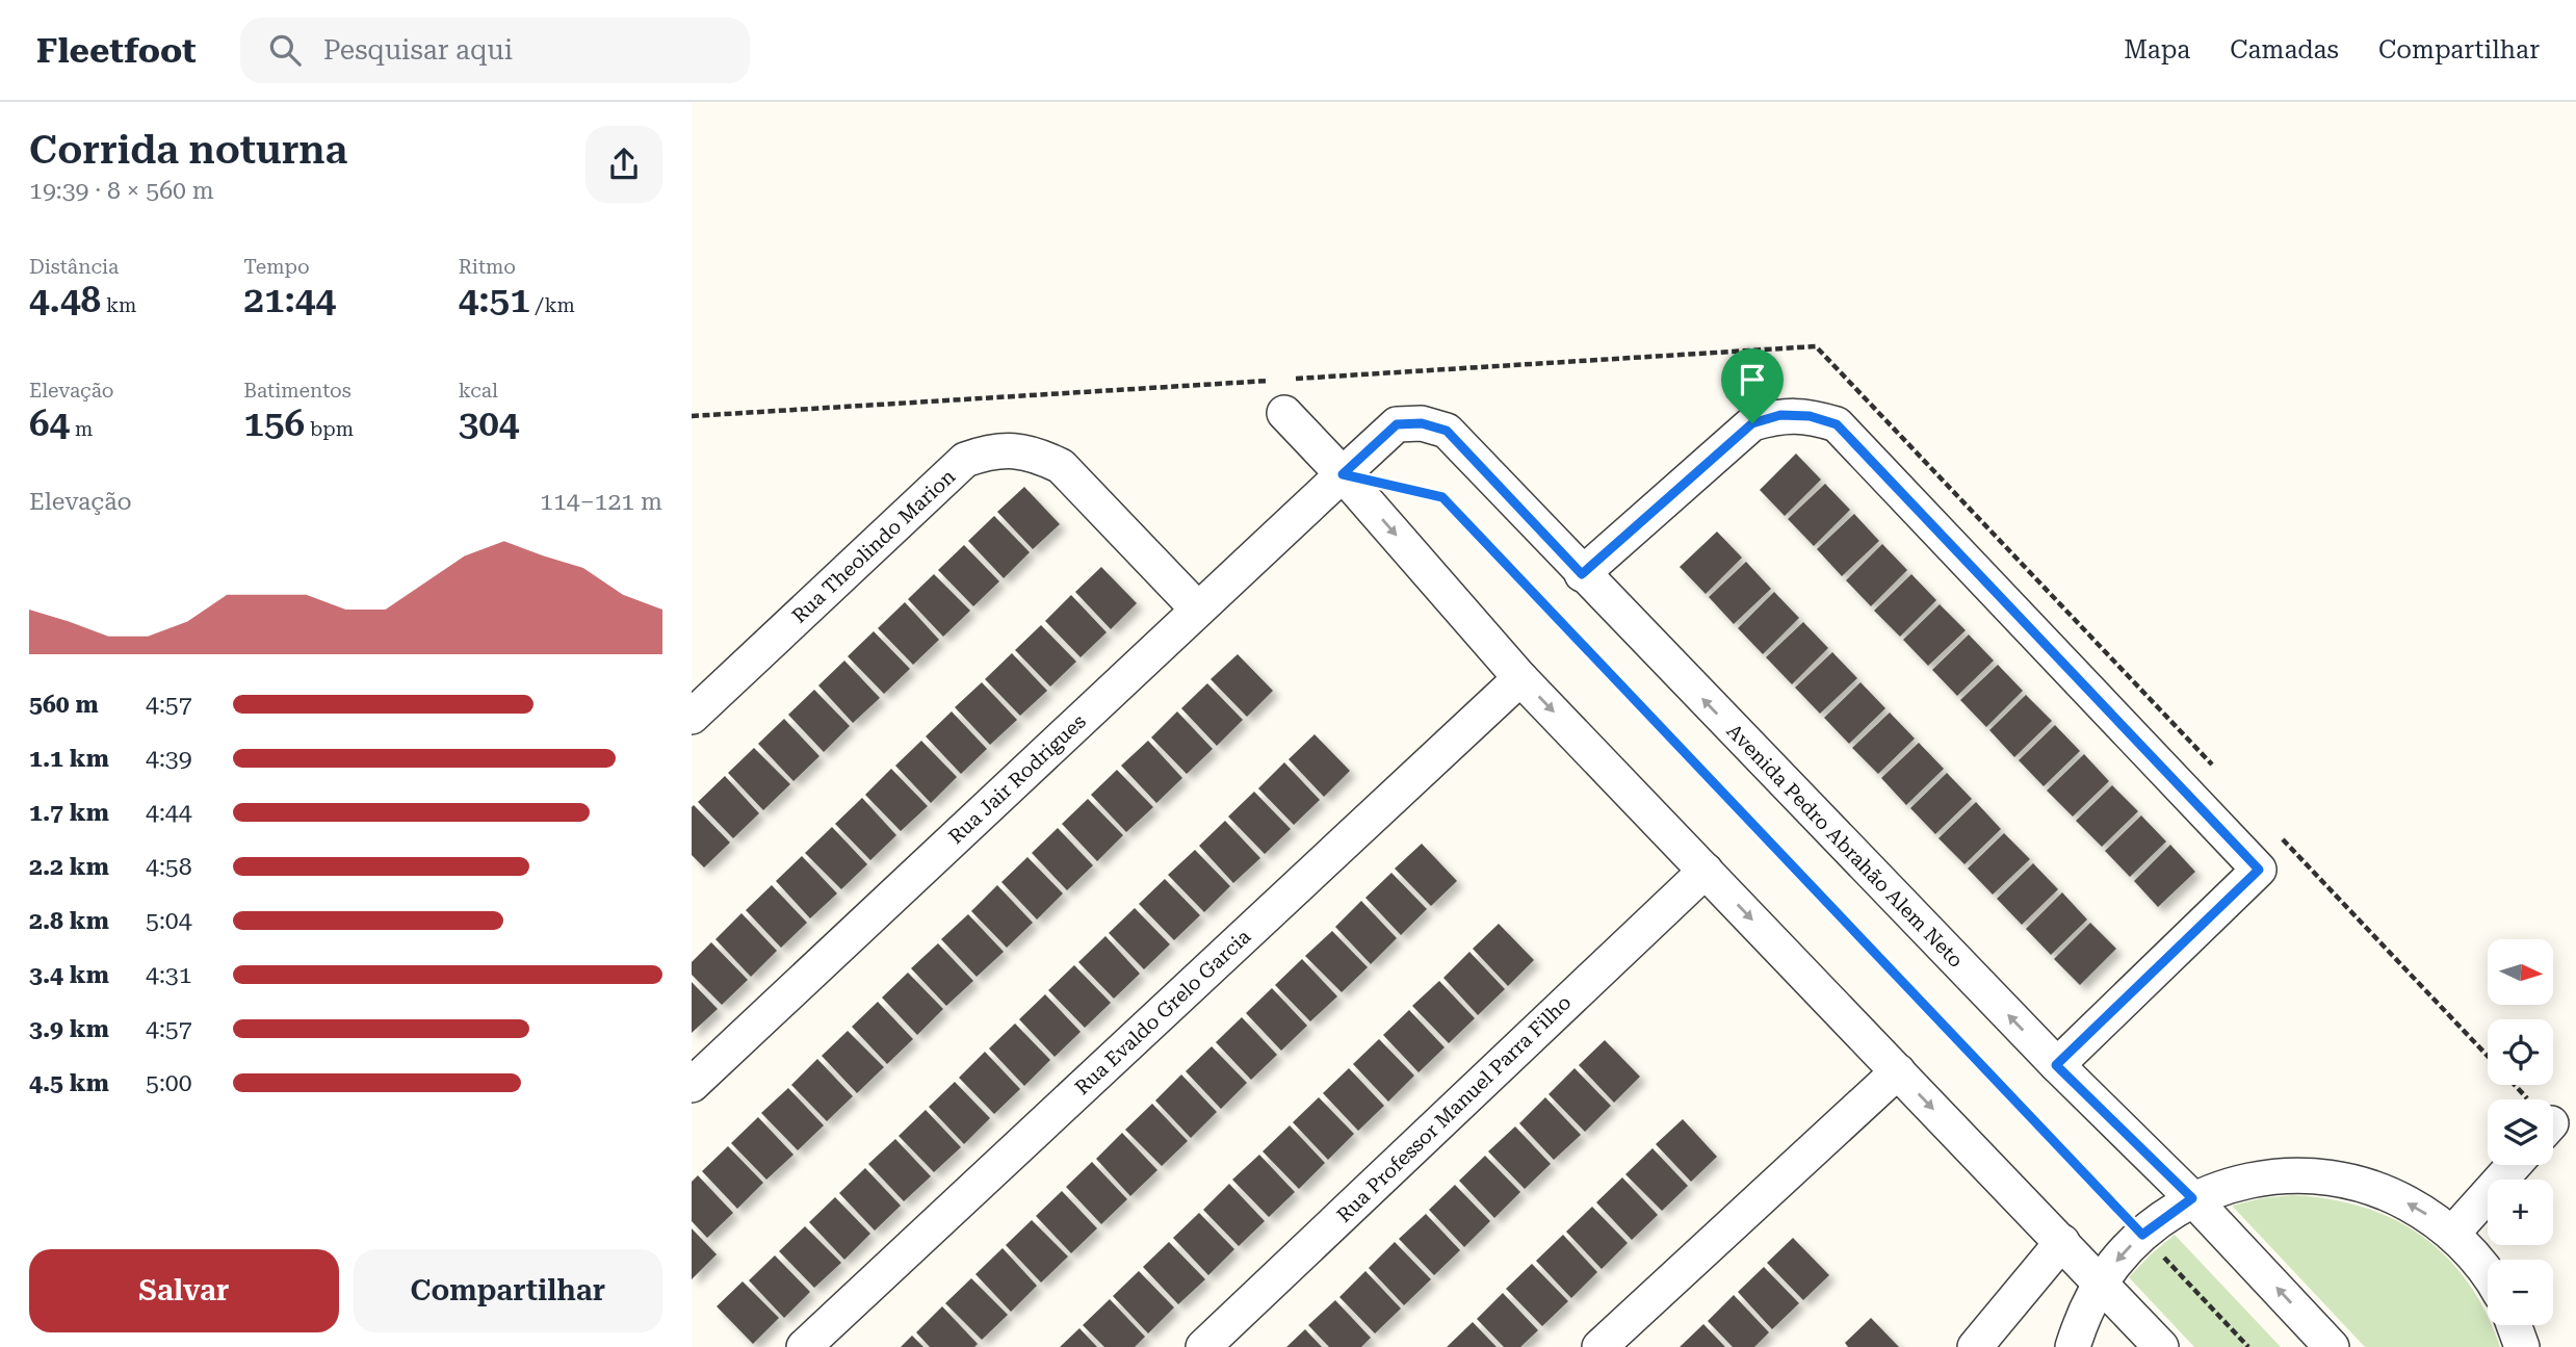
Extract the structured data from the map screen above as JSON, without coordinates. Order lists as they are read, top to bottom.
{
  "streets": {
    "street": [
      "Rua Theolindo Marion",
      "Rua Jair Rodrigues",
      "Avenida Pedro Abrahão Alem Neto",
      "Rua Evaldo Grelo Garcia",
      "Rua Professor Manuel Parra Filho"
    ]
  },
  "crossings": [
    ["Rua Theolindo Marion", "Rua Jair Rodrigues"],
    ["Rua Jair Rodrigues", "Avenida Pedro Abrahão Alem Neto"]
  ],
  "north": "right",
  "page": {
    "header": "Fleetfoot",
    "search": "Pesquisar aqui",
    "nav": ["Mapa", "Camadas", "Compartilhar"],
    "heading": ["Corrida noturna", "19:39 · 8 × 560 m"],
    "stats": [
      ["Distância", "4.48 km"],
      ["Tempo", "21:44"],
      ["Ritmo", "4:51 /km"],
      ["Elevação", "64 m"],
      ["Batimentos", "156 bpm"],
      ["kcal", "304"]
    ],
    "chart": ["Elevação", "114–121 m"],
    "list": [
      {
        "name": "560 m",
        "note": "4:57"
      },
      {
        "name": "1.1 km",
        "note": "4:39"
      },
      {
        "name": "1.7 km",
        "note": "4:44"
      },
      {
        "name": "2.2 km",
        "note": "4:58"
      },
      {
        "name": "2.8 km",
        "note": "5:04"
      },
      {
        "name": "3.4 km",
        "note": "4:31"
      },
      {
        "name": "3.9 km",
        "note": "4:57"
      },
      {
        "name": "4.5 km",
        "note": "5:00"
      }
    ],
    "map_buttons": ["+", "−"],
    "buttons": ["Salvar", "Compartilhar"]
  }
}
